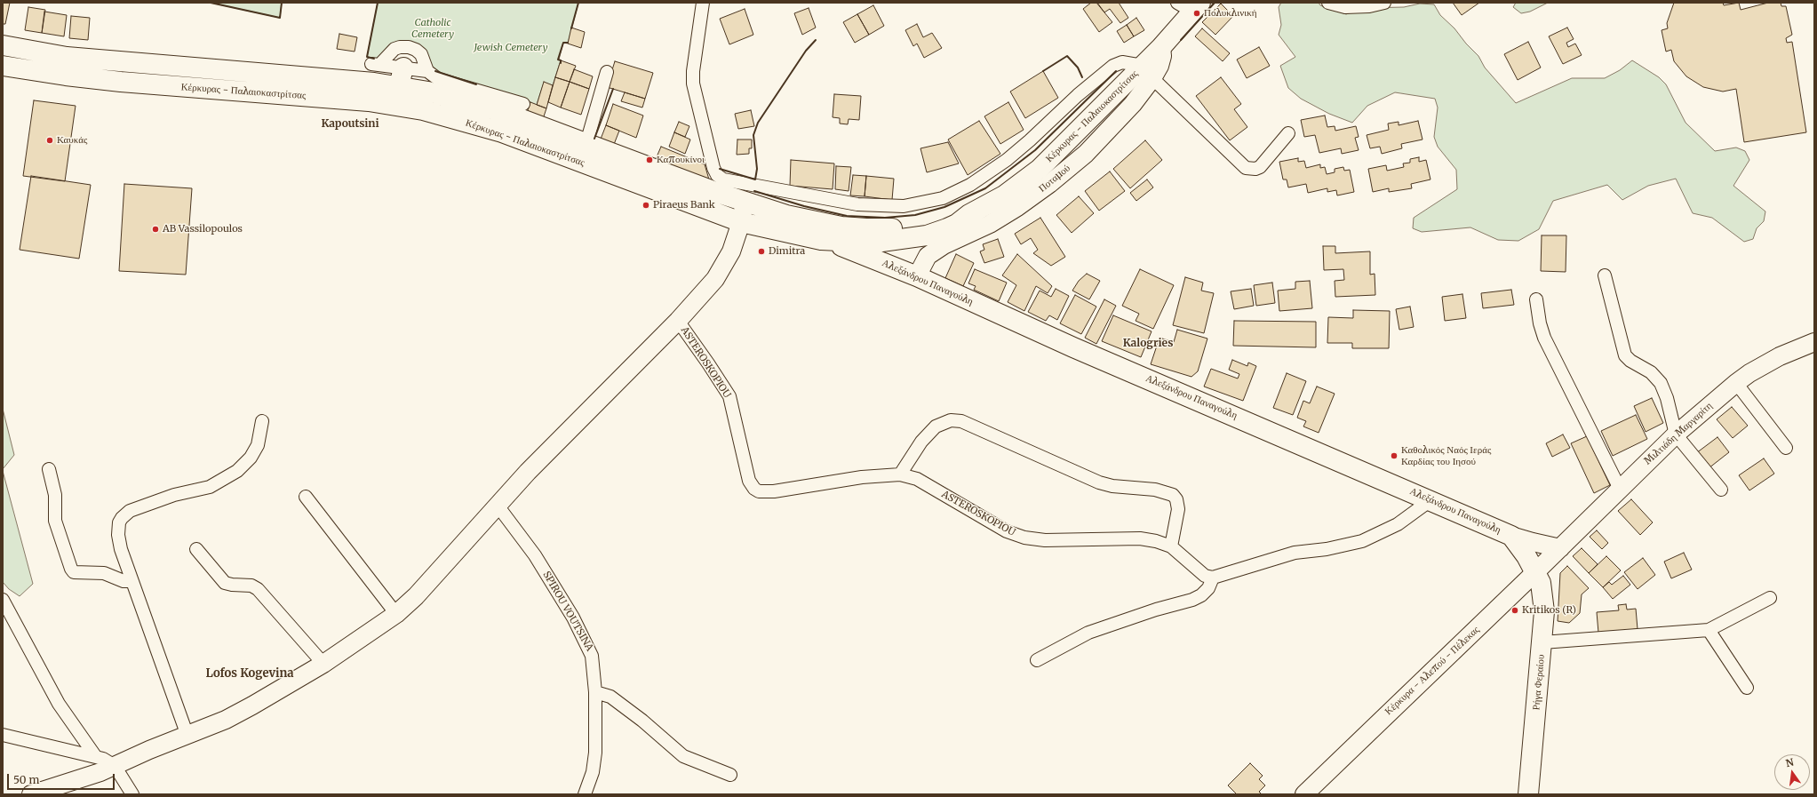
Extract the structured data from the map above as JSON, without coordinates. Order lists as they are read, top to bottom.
{
  "streets": {
    "main road": ["Κέρκυρας - Παλαιοκαστρίτσας", "Αλεξάνδρου Παναγούλη", "Ρήγα Φεραίου"],
    "street": [
      "Ποταμού",
      "ASTEROSKOPIOU",
      "Μιλτιάδη Μαργαρίτη",
      "SPIROU VOUTSINA",
      "Κέρκυρα - Αλεπού - Πέλεκας"
    ]
  },
  "crossings": [
    ["Κέρκυρας - Παλαιοκαστρίτσας", "Ποταμού"],
    ["Κέρκυρας - Παλαιοκαστρίτσας", "Αλεξάνδρου Παναγούλη"],
    ["Ποταμού", "Αλεξάνδρου Παναγούλη"],
    ["Αλεξάνδρου Παναγούλη", "Κέρκυρα - Αλεπού - Πέλεκας"],
    ["Αλεξάνδρου Παναγούλη", "Ρήγα Φεραίου"],
    ["Μιλτιάδη Μαργαρίτη", "Κέρκυρα - Αλεπού - Πέλεκας"],
    ["Κέρκυρα - Αλεπού - Πέλεκας", "Ρήγα Φεραίου"]
  ],
  "districts": ["Kapoutsini", "Kalogries", "Lofos Kogevina"],
  "parks": ["Catholic Cemetery", "Jewish Cemetery"],
  "places": [
    "Πολυκλινική",
    "Καυκάς",
    "Καπουκίνοι",
    "Piraeus Bank",
    "AB Vassilopoulos",
    "Dimitra",
    "Καθολικός Ναός Ιεράς Καρδίας του Ιησού",
    "Kritikos (R)"
  ],
  "scale_bar": "50 m",
  "north": "top"
}
